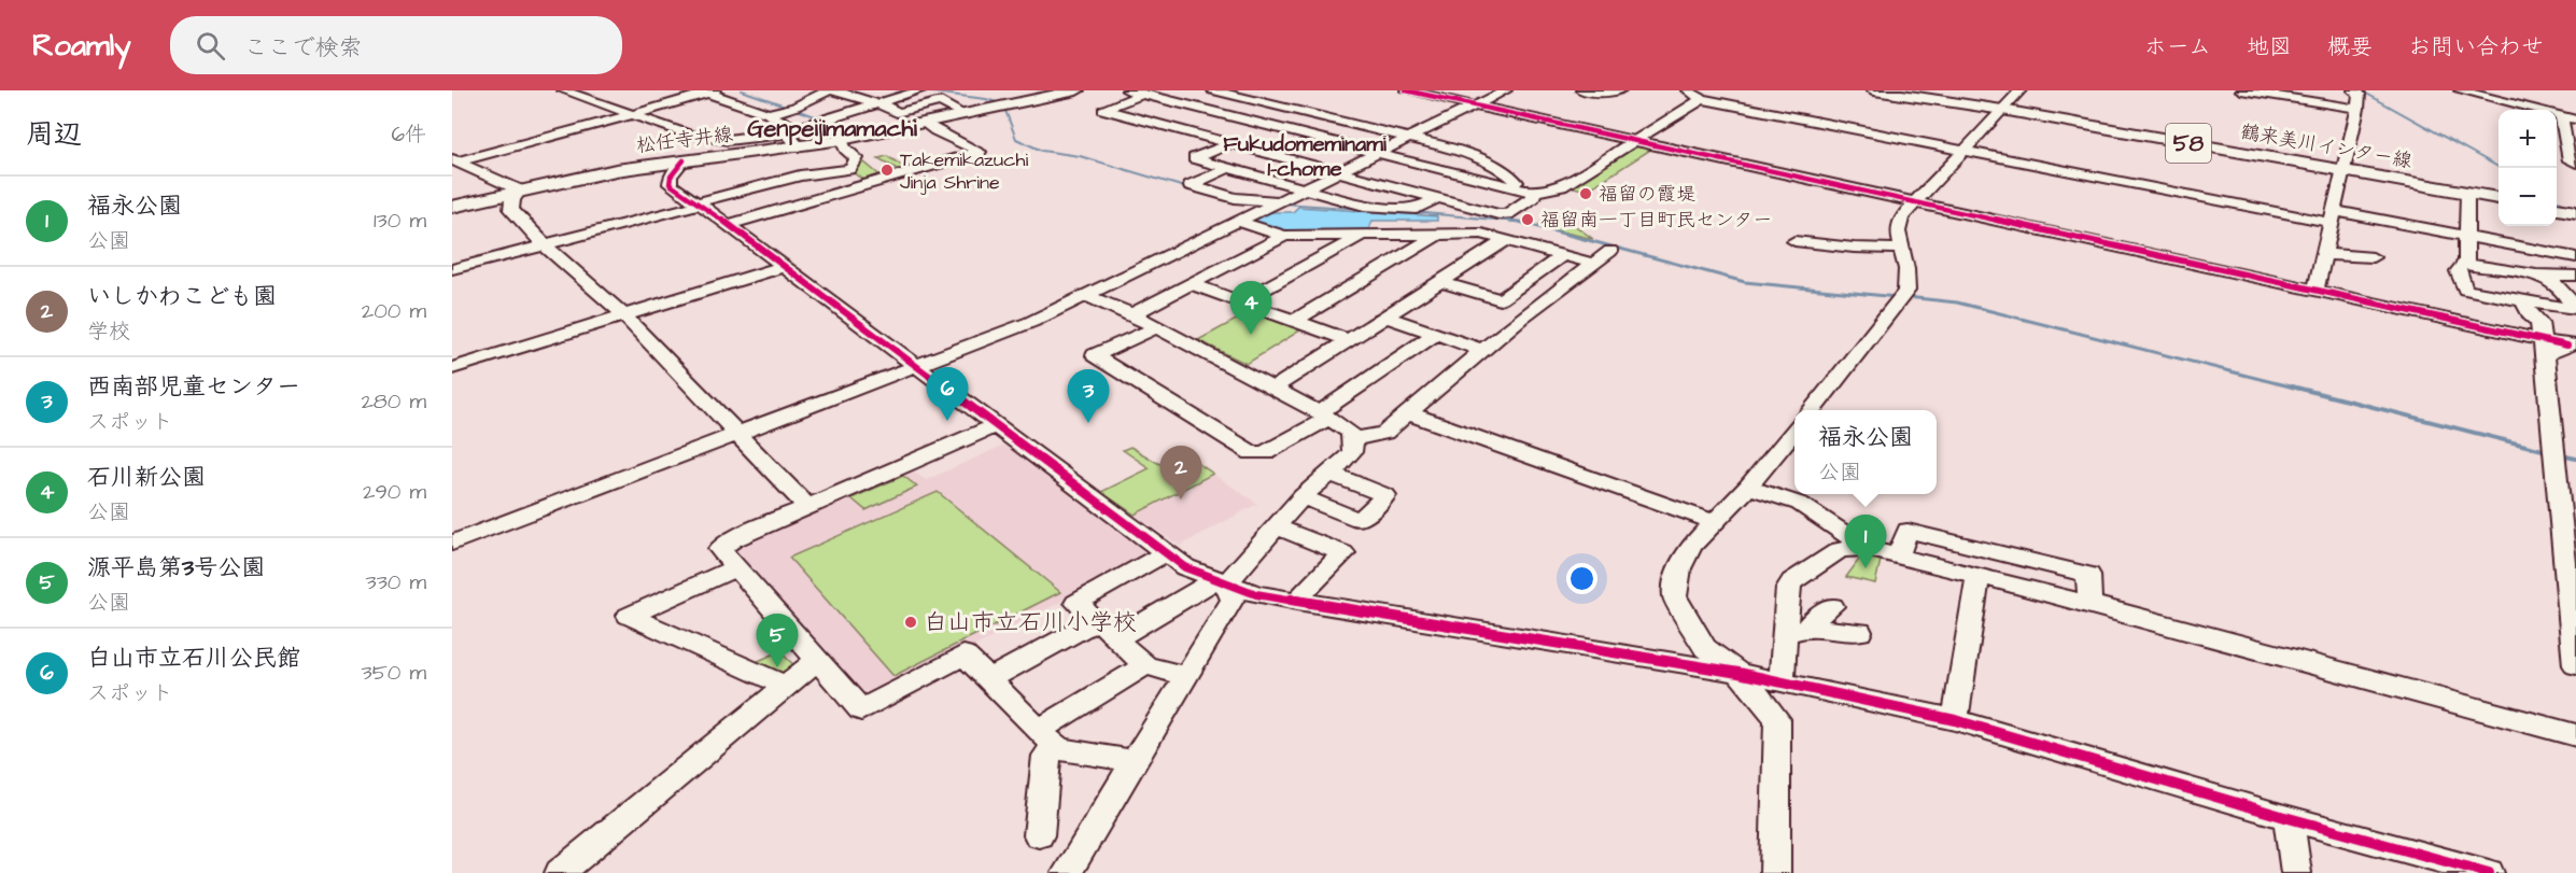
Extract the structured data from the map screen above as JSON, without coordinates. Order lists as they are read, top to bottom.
{
  "streets": {
    "main road": ["松任寺井線", "58", "鶴来美川インター線"]
  },
  "districts": ["Genpeijimamachi", "Fukudomeminami 1-chome"],
  "places": [
    "Takemikazuchi Jinja Shrine",
    "福留の霞堤",
    "福留南一丁目町民センター",
    "白山市立石川小学校"
  ],
  "page": {
    "header": "Roamly",
    "search": "ここで検索",
    "nav": [
      "ホーム",
      "地図",
      "概要",
      "お問い合わせ"
    ],
    "heading": ["周辺", "6件"],
    "map_buttons": ["+", "−"],
    "list": [
      {
        "mark": "1",
        "name": "福永公園",
        "note": "公園",
        "value": "130 m"
      },
      {
        "mark": "2",
        "name": "いしかわこども園",
        "note": "学校",
        "value": "200 m"
      },
      {
        "mark": "3",
        "name": "西南部児童センター",
        "note": "スポット",
        "value": "280 m"
      },
      {
        "mark": "4",
        "name": "石川新公園",
        "note": "公園",
        "value": "290 m"
      },
      {
        "mark": "5",
        "name": "源平島第3号公園",
        "note": "公園",
        "value": "330 m"
      },
      {
        "mark": "6",
        "name": "白山市立石川公民館",
        "note": "スポット",
        "value": "350 m"
      }
    ],
    "pins": [
      "4",
      "6",
      "3",
      "2",
      "1",
      "5"
    ],
    "popup": ["福永公園", "公園"]
  }
}
